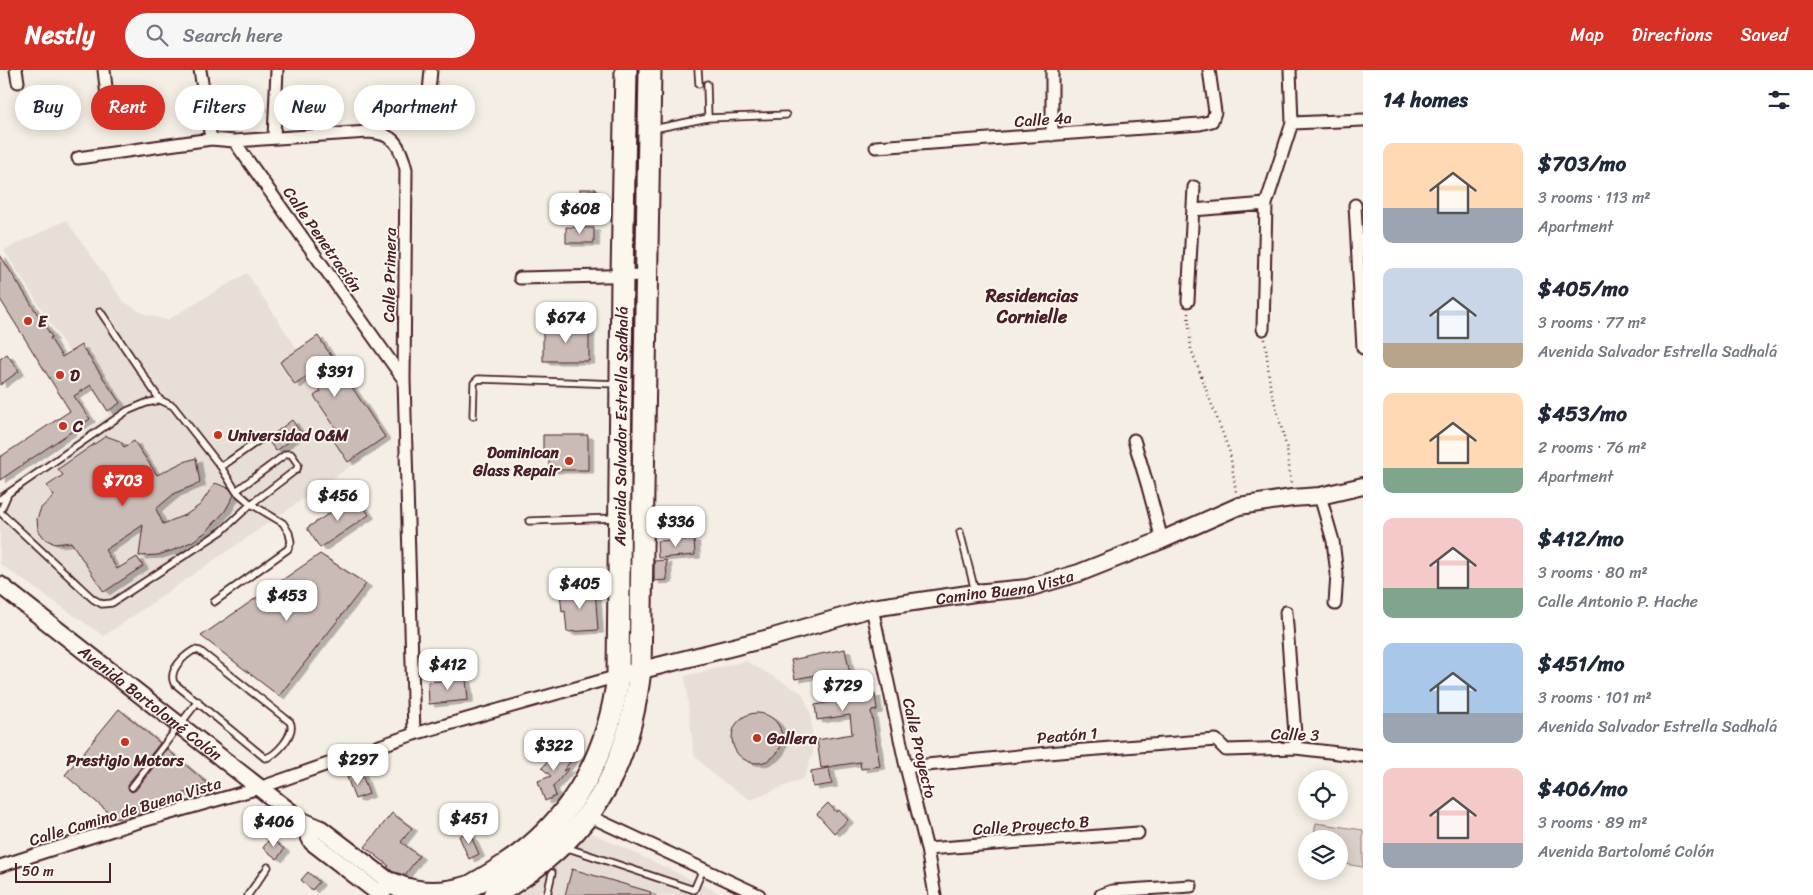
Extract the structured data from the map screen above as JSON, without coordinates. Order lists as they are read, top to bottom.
{
  "streets": {
    "highway": ["Avenida Salvador Estrella Sadhalá"],
    "street": [
      "Calle 4a",
      "Calle Penetración",
      "Calle Primera",
      "Camino Buena Vista",
      "Avenida Bartolomé Colón",
      "Calle 3",
      "Peatón 1",
      "Calle Proyecto",
      "Calle Camino de Buena Vista",
      "Calle Proyecto B"
    ]
  },
  "crossings": [
    ["Calle Penetración", "Calle Primera"],
    ["Calle Primera", "Calle Camino de Buena Vista"],
    ["Avenida Salvador Estrella Sadhalá", "Camino Buena Vista"],
    ["Avenida Salvador Estrella Sadhalá", "Avenida Bartolomé Colón"],
    ["Avenida Salvador Estrella Sadhalá", "Calle Camino de Buena Vista"],
    ["Camino Buena Vista", "Calle Proyecto"],
    ["Camino Buena Vista", "Calle Camino de Buena Vista"],
    ["Avenida Bartolomé Colón", "Calle Camino de Buena Vista"],
    ["Calle 3", "Peatón 1"],
    ["Peatón 1", "Calle Proyecto"],
    ["Calle Proyecto", "Calle Proyecto B"]
  ],
  "districts": ["Residencias Cornielle"],
  "places": [
    "E",
    "D",
    "C",
    "Universidad O&M",
    "Dominican Glass Repair",
    "Gallera",
    "Prestigio Motors"
  ],
  "scale_bar": "50 m",
  "page": {
    "header": "Nestly",
    "search": "Search here",
    "nav": ["Map", "Directions", "Saved"],
    "heading": "14 homes",
    "chip": [
      "Buy",
      "Rent",
      "Filters",
      "New",
      "Apartment"
    ],
    "list": [
      {
        "name": "$703/mo",
        "note": "3 rooms · 113 m² · Apartment"
      },
      {
        "name": "$405/mo",
        "note": "3 rooms · 77 m² · Avenida Salvador Estrella Sadhalá"
      },
      {
        "name": "$453/mo",
        "note": "2 rooms · 76 m² · Apartment"
      },
      {
        "name": "$412/mo",
        "note": "3 rooms · 80 m² · Calle Antonio P. Hache"
      },
      {
        "name": "$451/mo",
        "note": "3 rooms · 101 m² · Avenida Salvador Estrella Sadhalá"
      },
      {
        "name": "$406/mo",
        "note": "3 rooms · 89 m² · Avenida Bartolomé Colón"
      }
    ],
    "price": [
      "$608",
      "$674",
      "$391",
      "$703",
      "$456",
      "$336",
      "$405",
      "$453",
      "$412",
      "$729",
      "$322",
      "$297",
      "$451",
      "$406"
    ],
    "scale": "50 m"
  }
}
